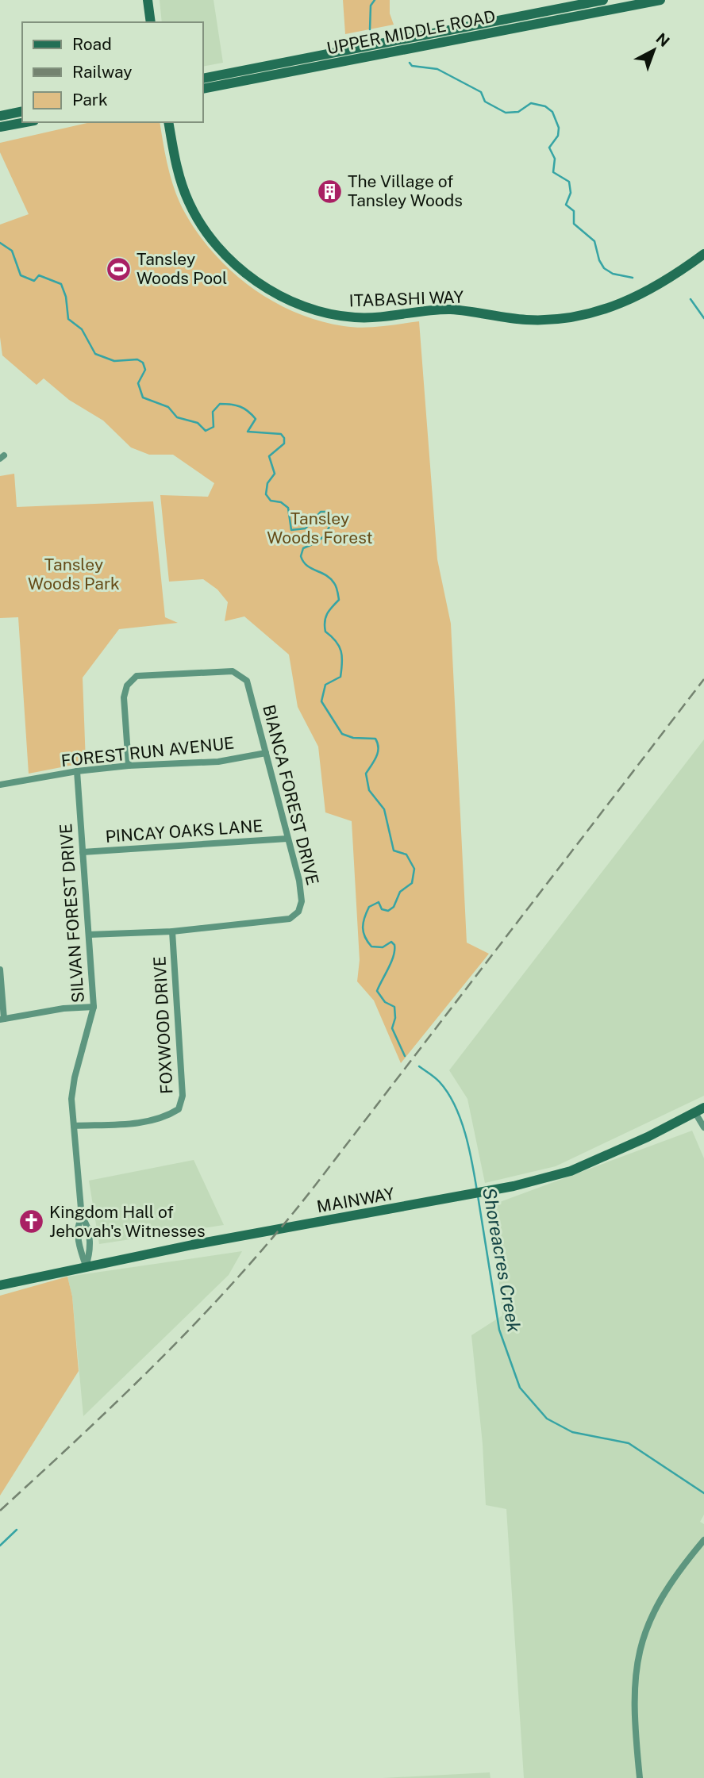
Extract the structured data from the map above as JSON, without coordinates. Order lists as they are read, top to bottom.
{
  "streets": {
    "street": [
      "UPPER MIDDLE ROAD",
      "ITABASHI WAY",
      "FOREST RUN AVENUE",
      "BIANCA FOREST DRIVE",
      "PINCAY OAKS LANE",
      "SILVAN FOREST DRIVE",
      "FOXWOOD DRIVE",
      "MAINWAY"
    ]
  },
  "crossings": [
    ["FOREST RUN AVENUE", "BIANCA FOREST DRIVE"],
    ["FOREST RUN AVENUE", "SILVAN FOREST DRIVE"],
    ["BIANCA FOREST DRIVE", "PINCAY OAKS LANE"],
    ["BIANCA FOREST DRIVE", "SILVAN FOREST DRIVE"],
    ["BIANCA FOREST DRIVE", "FOXWOOD DRIVE"],
    ["PINCAY OAKS LANE", "SILVAN FOREST DRIVE"],
    ["SILVAN FOREST DRIVE", "FOXWOOD DRIVE"],
    ["SILVAN FOREST DRIVE", "MAINWAY"]
  ],
  "water": ["Shoreacres Creek"],
  "parks": ["Tansley Woods Forest", "Tansley Woods Park"],
  "places": {
    "building": ["The Village of Tansley Woods"],
    "sports": ["Tansley Woods Pool"],
    "church": ["Kingdom Hall of Jehovah's Witnesses"]
  },
  "legend": ["Road", "Railway", "Park"],
  "north": "top right"
}
